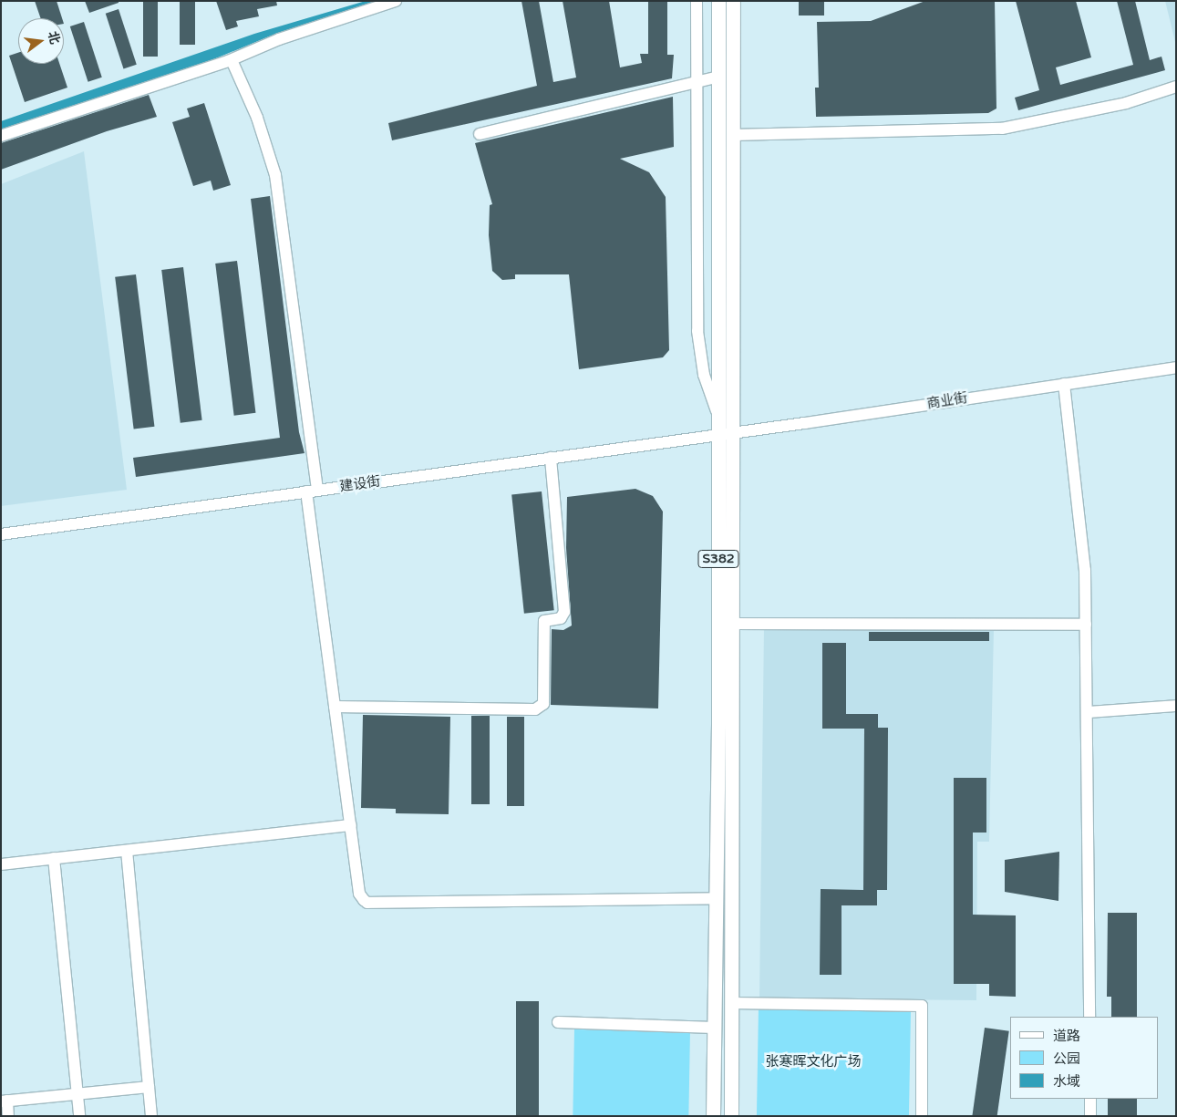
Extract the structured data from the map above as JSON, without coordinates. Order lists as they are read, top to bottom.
{
  "streets": {
    "main road": ["S382"],
    "street": ["商业街", "建设街"]
  },
  "crossings": [
    ["商业街", "建设街"],
    ["商业街", "S382"],
    ["建设街", "S382"]
  ],
  "parks": ["张寒晖文化广场"],
  "legend": ["道路", "公园", "水域"],
  "north": "right"
}
